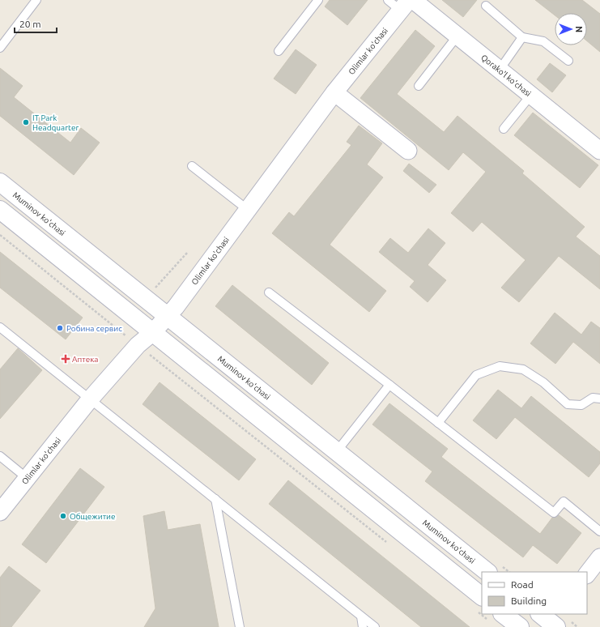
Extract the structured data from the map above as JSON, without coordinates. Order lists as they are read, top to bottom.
{
  "streets": {
    "main road": ["Muminov ko'chasi"],
    "street": ["Olimlar ko'chasi", "Qorako'l ko'chasi"]
  },
  "crossings": [
    ["Olimlar ko'chasi", "Qorako'l ko'chasi"],
    ["Olimlar ko'chasi", "Muminov ko'chasi"]
  ],
  "places": {
    "other": ["IT Park Headquarter", "Робина сервис", "Общежитие"],
    "health": ["Аптека"]
  },
  "legend": ["Road", "Building"],
  "scale_bar": "20 m",
  "north": "right"
}
